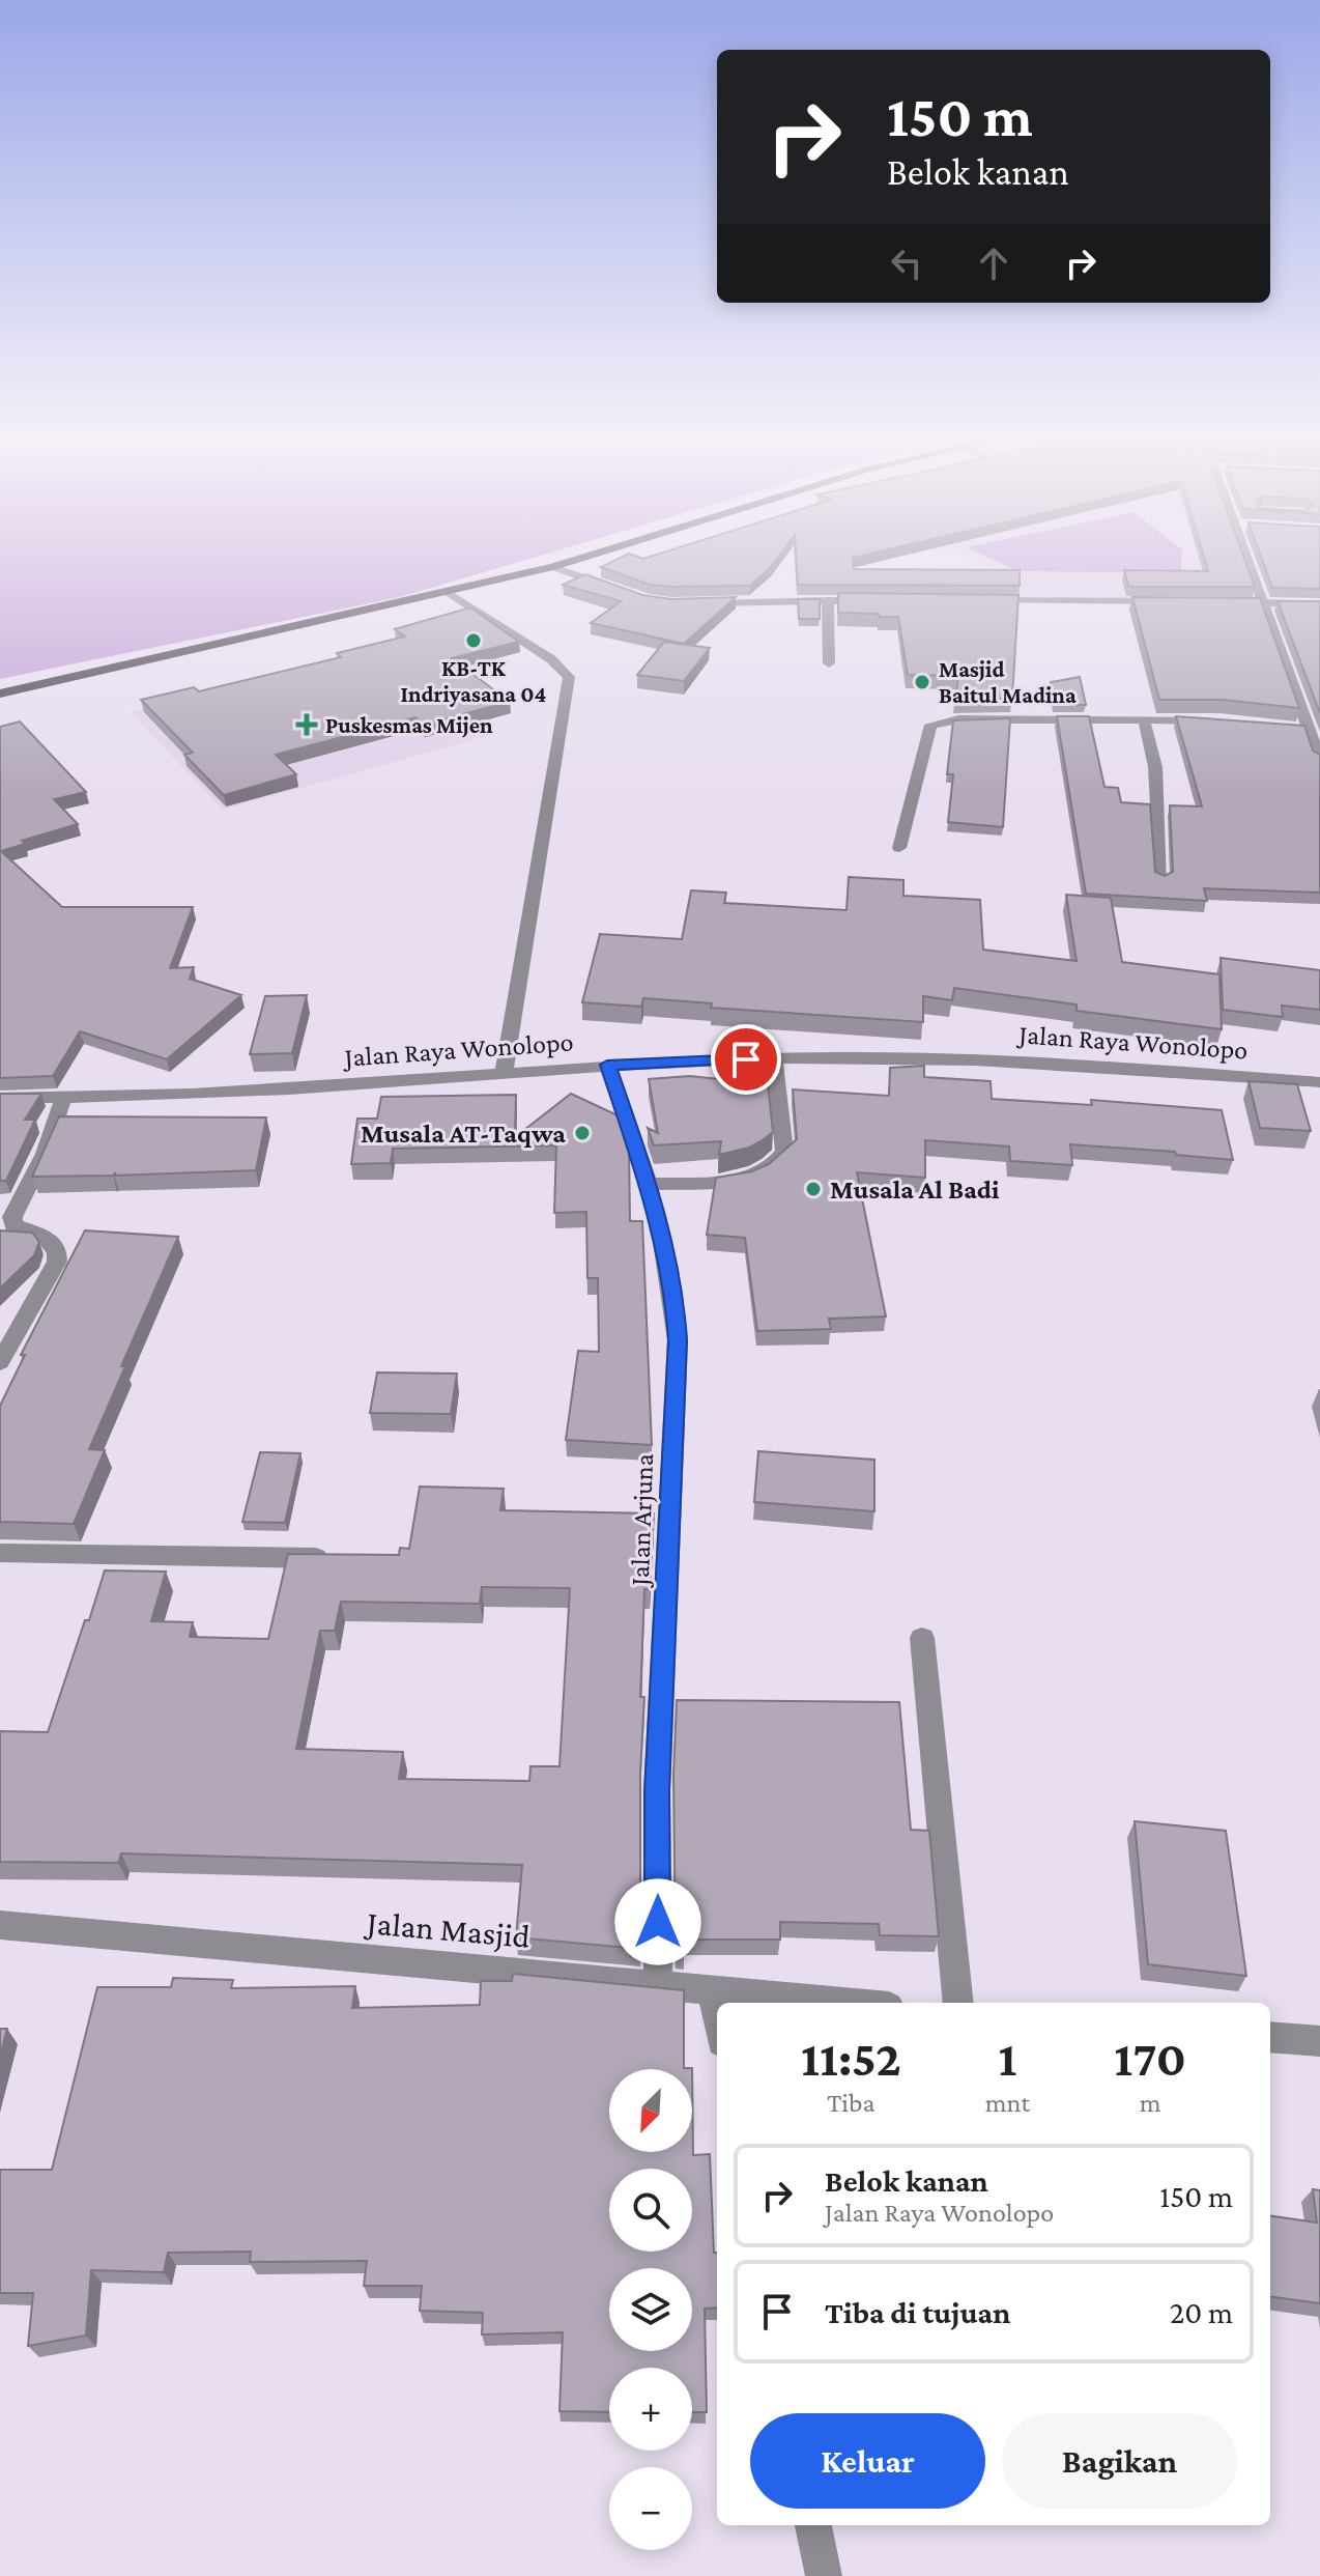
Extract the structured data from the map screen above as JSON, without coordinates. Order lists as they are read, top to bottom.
{
  "streets": {
    "street": ["Jalan Raya Wonolopo", "Jalan Arjuna", "Jalan Masjid"]
  },
  "crossings": [
    ["Jalan Raya Wonolopo", "Jalan Arjuna"],
    ["Jalan Arjuna", "Jalan Masjid"]
  ],
  "places": {
    "other": [
      "KB-TK Indriyasana 04",
      "Masjid Baitul Madina",
      "Musala AT-Taqwa",
      "Musala Al Badi"
    ],
    "health": ["Puskesmas Mijen"]
  },
  "north": "bottom left",
  "page": {
    "turn": ["150 m", "Belok kanan"],
    "eta": [
      "11:52",
      "Tiba",
      "1",
      "mnt",
      "170",
      "m"
    ],
    "map_buttons": ["+", "−"],
    "list": [
      {
        "name": "Belok kanan",
        "note": "Jalan Raya Wonolopo",
        "value": "150 m"
      },
      {
        "name": "Tiba di tujuan",
        "value": "20 m"
      }
    ],
    "buttons": ["Keluar", "Bagikan"]
  }
}
